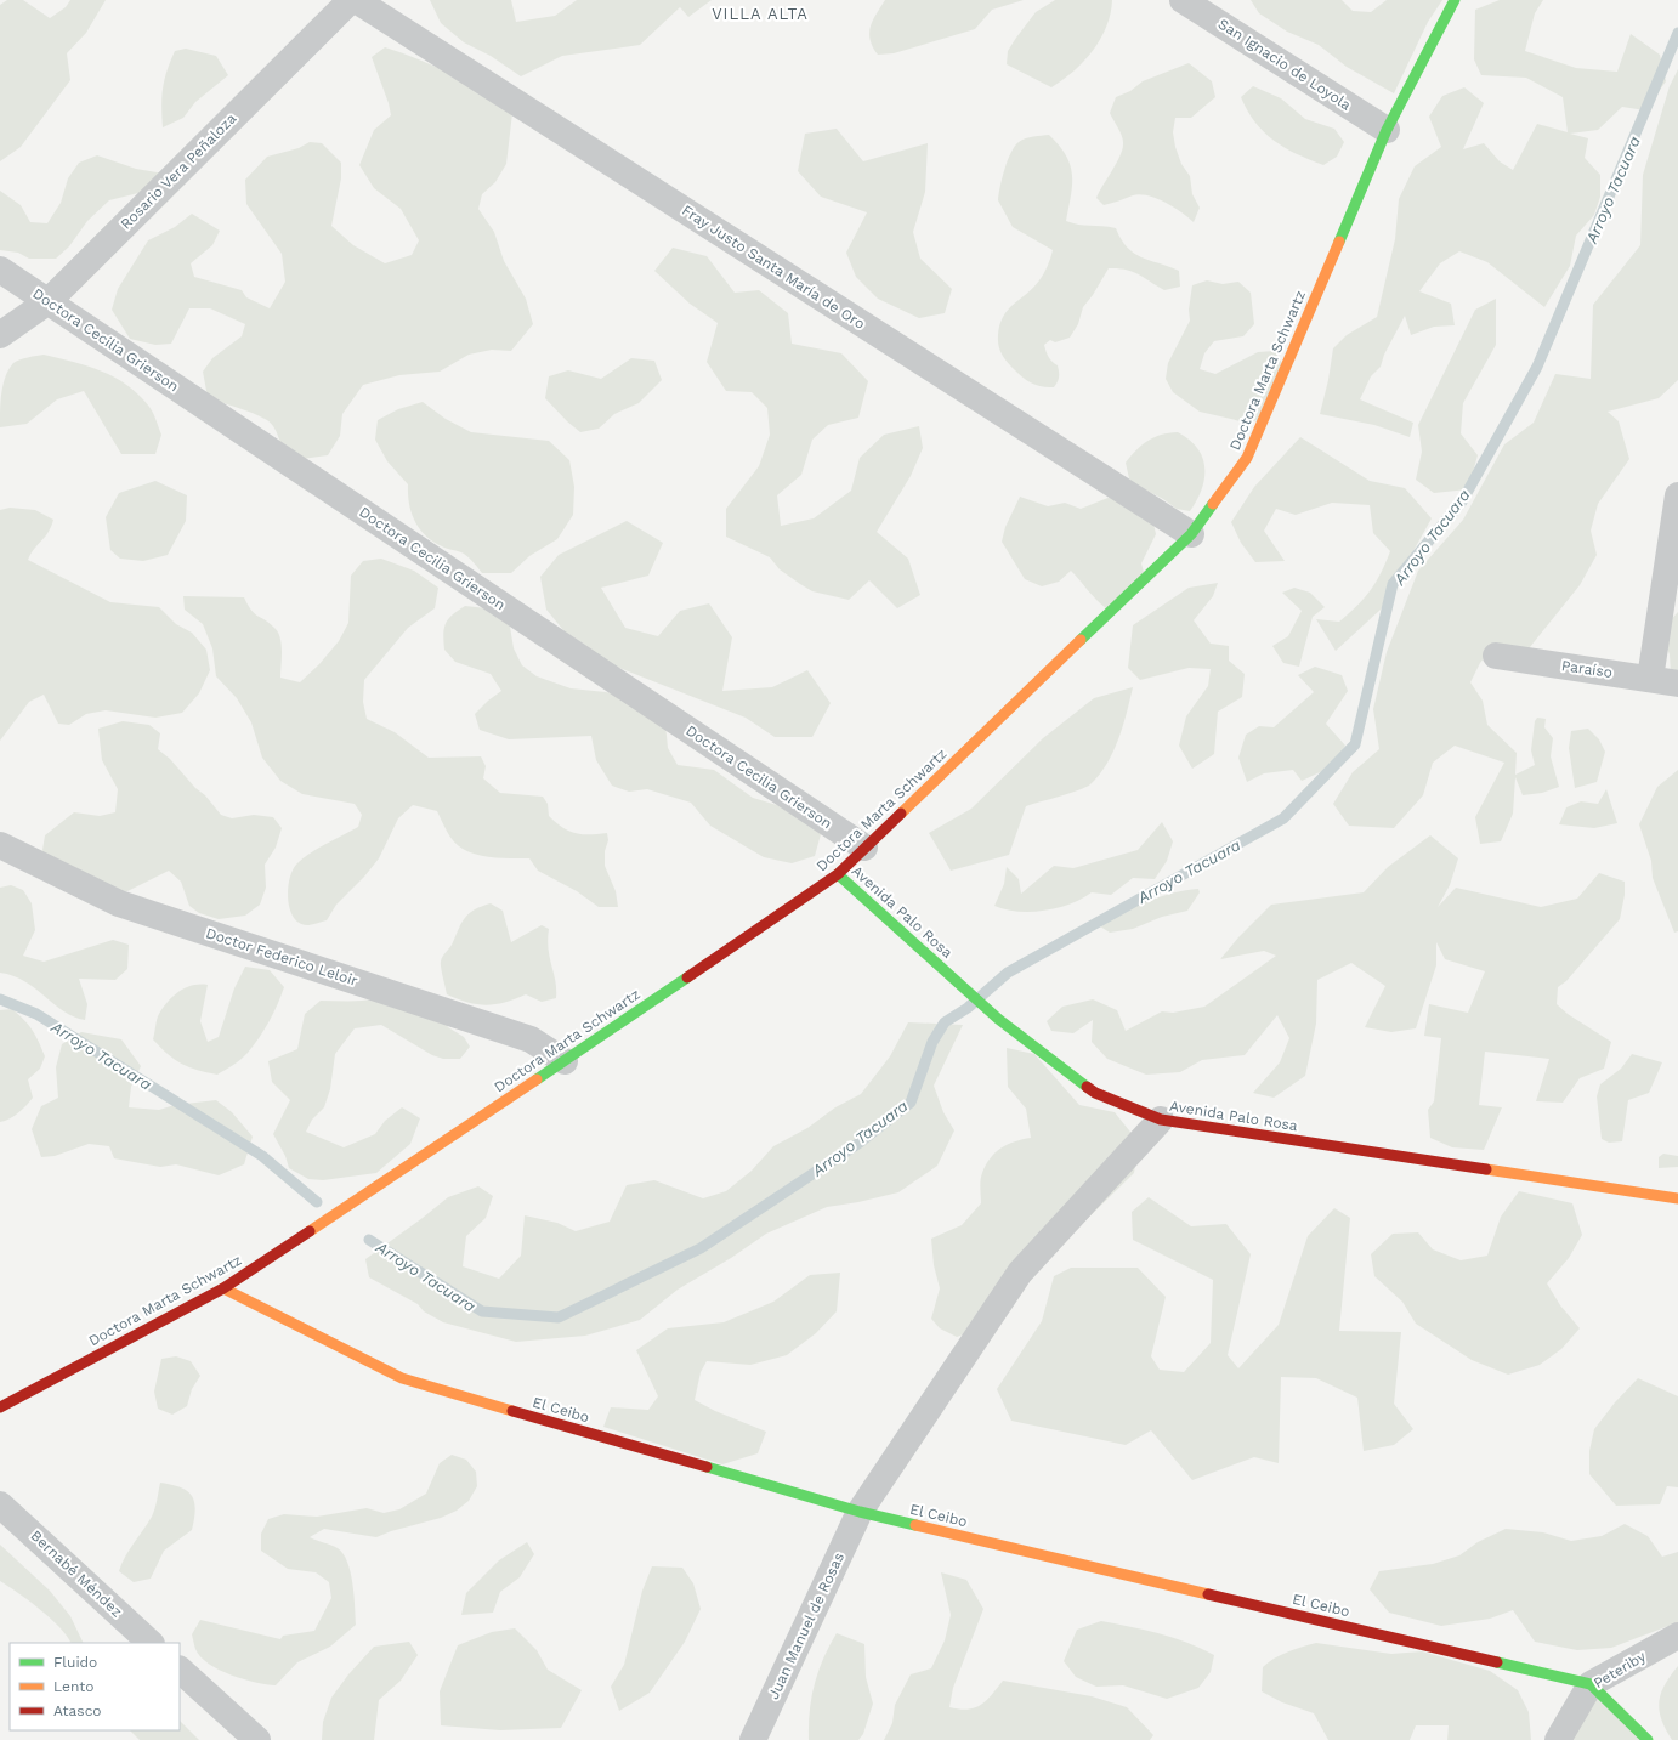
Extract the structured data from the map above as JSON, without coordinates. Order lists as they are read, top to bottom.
{
  "streets": {
    "street": [
      "San Ignacio de Loyola",
      "Rosario Vera Peñaloza",
      "Fray Justo Santa María de Oro",
      "Doctora Cecilia Grierson",
      "Doctora Marta Schwartz",
      "Paraíso",
      "Avenida Palo Rosa",
      "Doctor Federico Leloir",
      "El Ceibo",
      "Bernabé Méndez",
      "Juan Manuel de Rosas",
      "Peteriby"
    ]
  },
  "crossings": [
    ["San Ignacio de Loyola", "Doctora Marta Schwartz"],
    ["Rosario Vera Peñaloza", "Doctora Cecilia Grierson"],
    ["Fray Justo Santa María de Oro", "Doctora Marta Schwartz"],
    ["Doctora Cecilia Grierson", "Doctora Marta Schwartz"],
    ["Doctora Marta Schwartz", "Avenida Palo Rosa"],
    ["Doctora Marta Schwartz", "Doctor Federico Leloir"],
    ["Doctora Marta Schwartz", "El Ceibo"],
    ["Avenida Palo Rosa", "Juan Manuel de Rosas"],
    ["El Ceibo", "Juan Manuel de Rosas"],
    ["El Ceibo", "Peteriby"]
  ],
  "districts": ["VILLA ALTA"],
  "water": ["Arroyo Tacuara"],
  "legend": ["Fluido", "Lento", "Atasco"]
}
